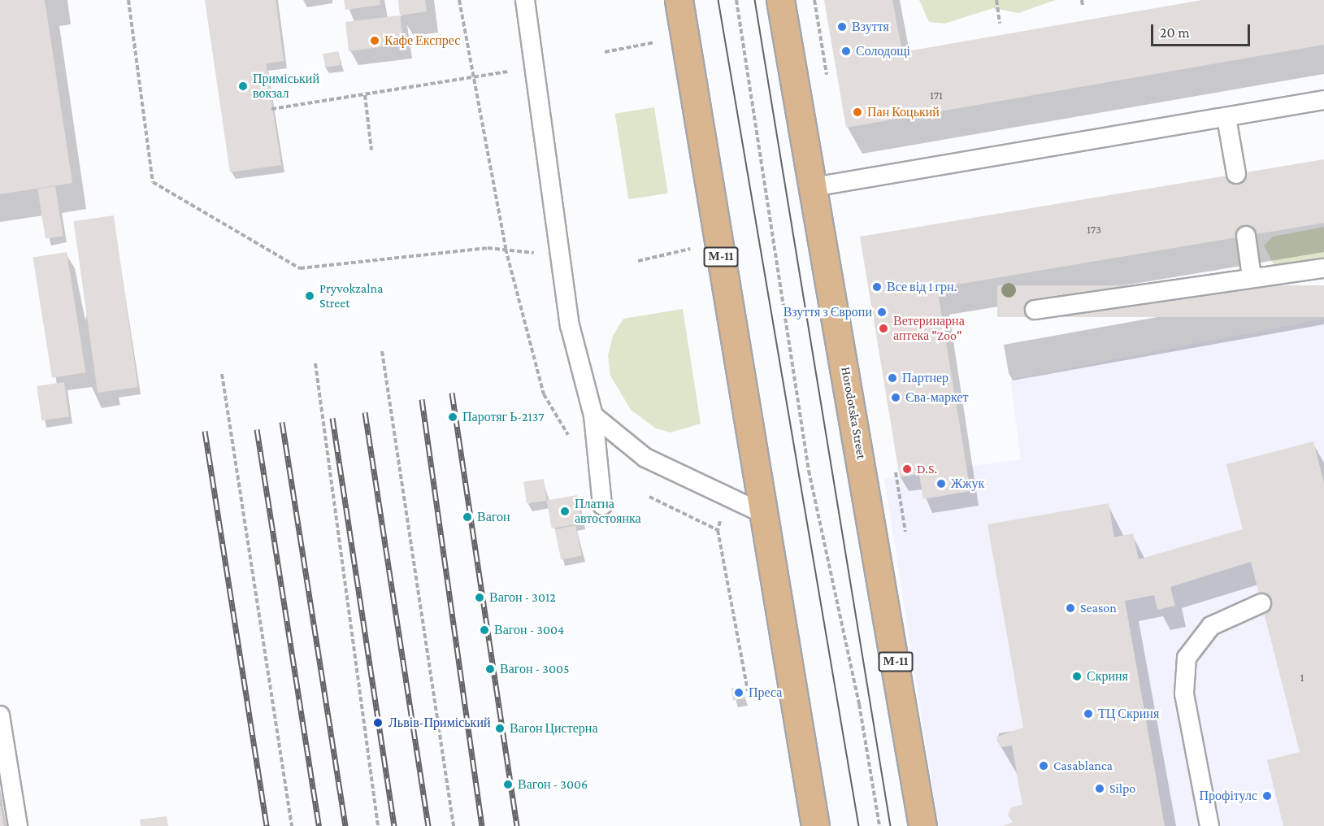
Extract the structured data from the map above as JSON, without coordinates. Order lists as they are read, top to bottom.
{
  "streets": {
    "main road": ["М-11", "Horodotska Street"]
  },
  "places": [
    "Взуття",
    "Кафе Експрес",
    "Солодощі",
    "Приміський вокзал",
    "Пан Коцький",
    "Все від 1 грн.",
    "Pryvokzalna Street",
    "Взуття з Європи",
    "Ветеринарна аптека \"Zoo\"",
    "Партнер",
    "Єва-маркет",
    "Паротяг Ь-2137",
    "D.S.",
    "Жжук",
    "Платна автостоянка",
    "Вагон",
    "Вагон - 3012",
    "Season",
    "Вагон - 3004",
    "Вагон - 3005",
    "Скриня",
    "Преса",
    "ТЦ Скриня",
    "Львів-Приміський",
    "Вагон Цистерна",
    "Casablanca",
    "Вагон - 3006",
    "Silpo",
    "Профітулс"
  ],
  "house_numbers": ["171", "173", "1"],
  "scale_bar": "20 m"
}
